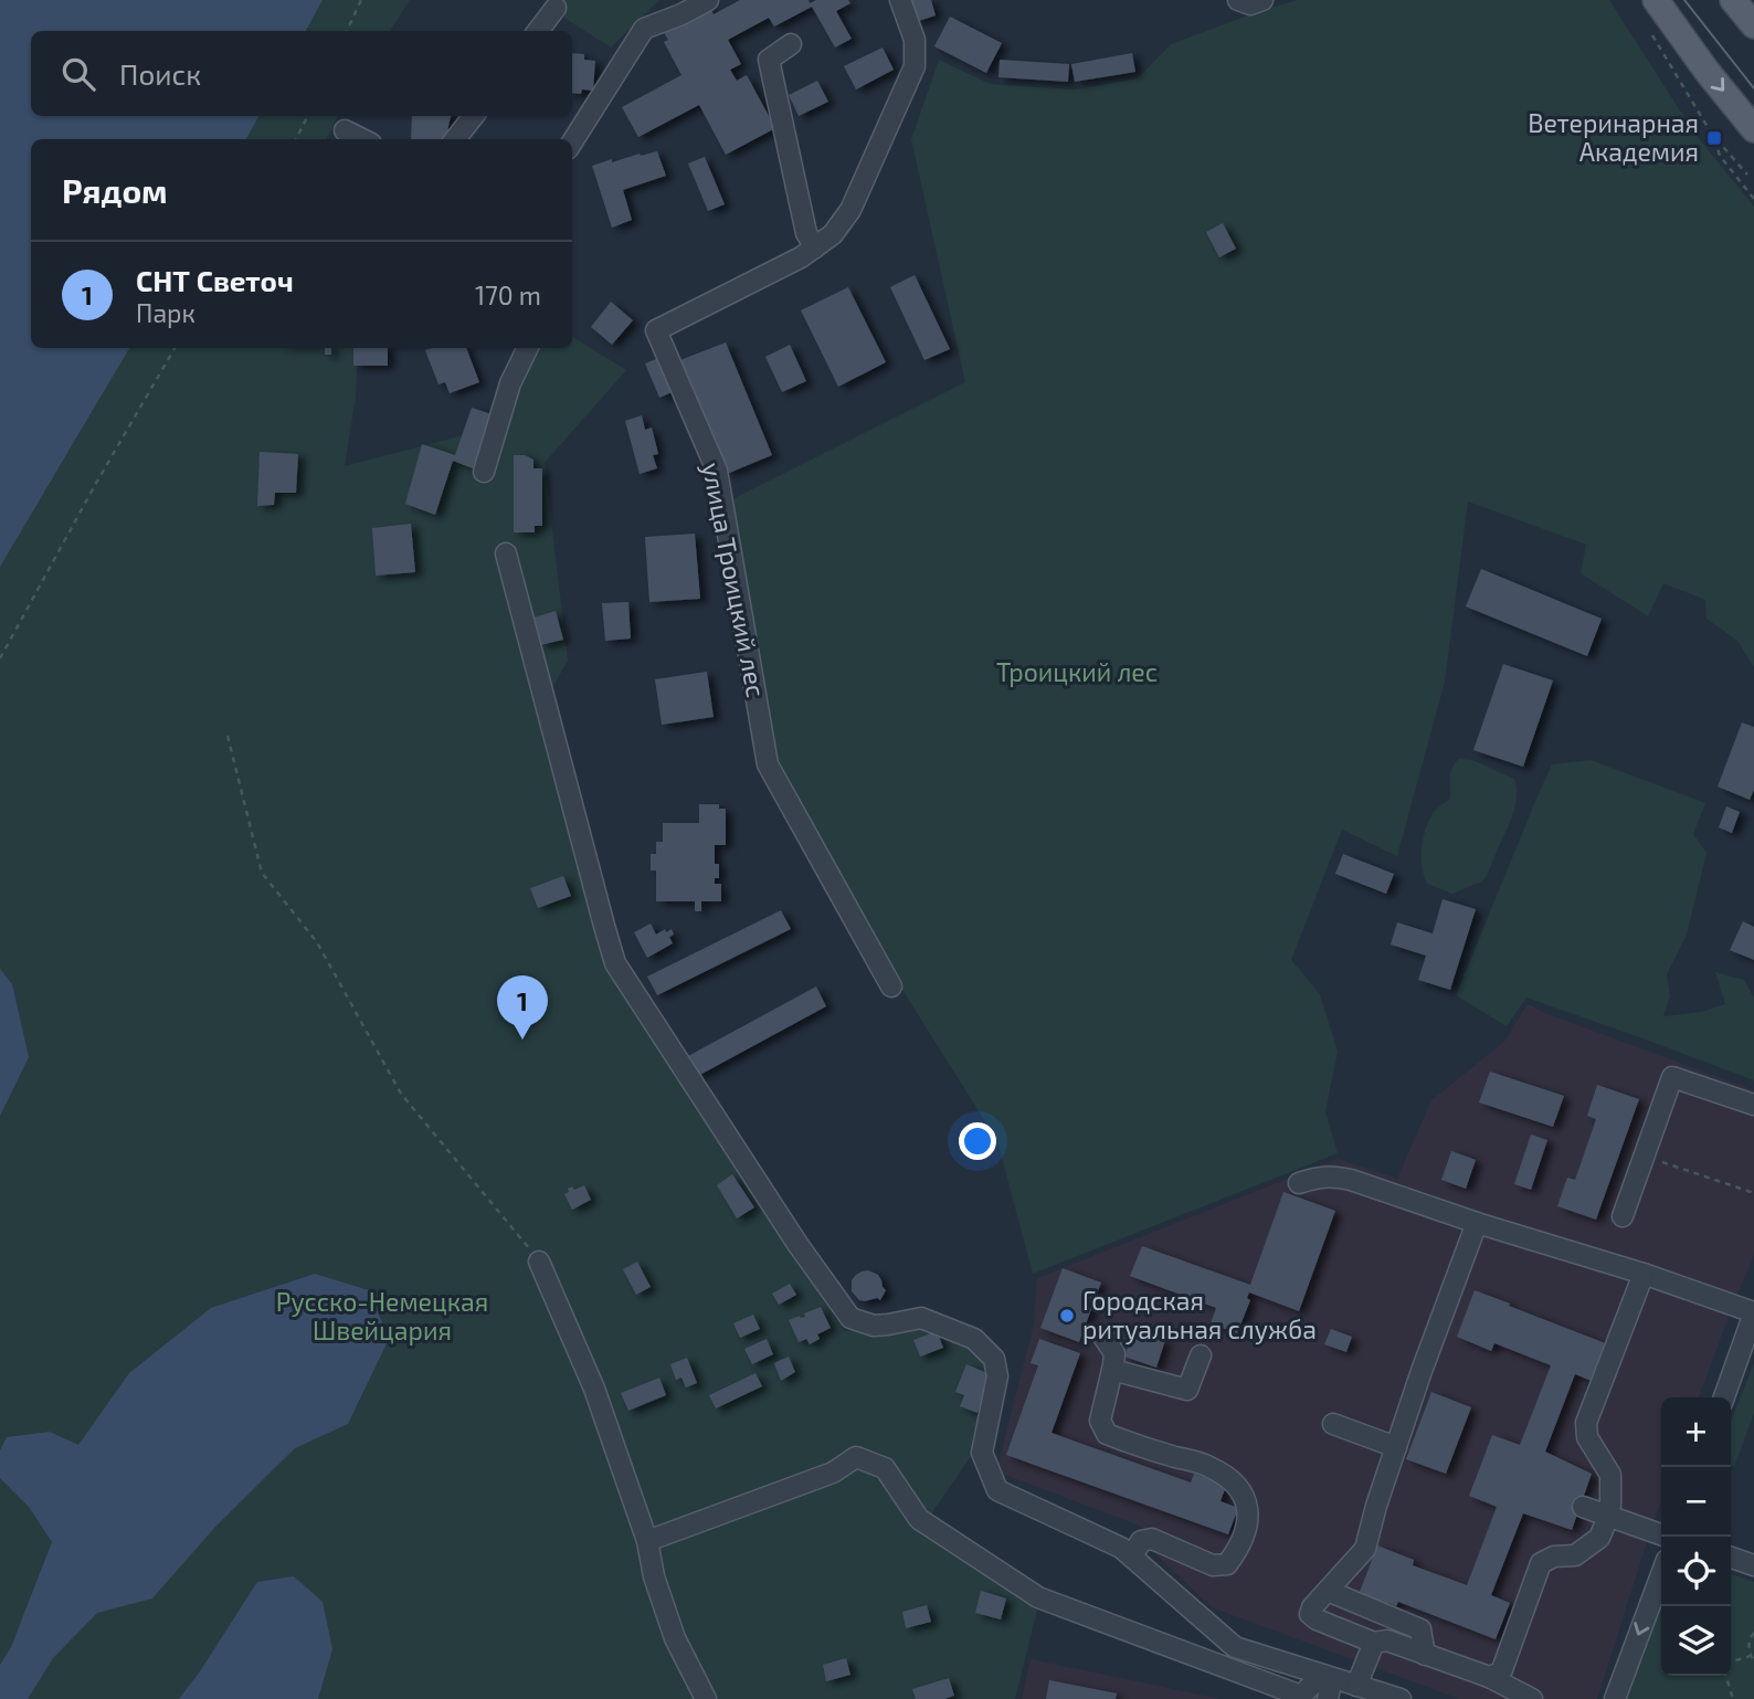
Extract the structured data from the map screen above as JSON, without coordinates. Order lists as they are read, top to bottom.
{
  "streets": {
    "street": ["улица Троицкий лес"]
  },
  "parks": ["Троицкий лес", "Русско-Немецкая Швейцария"],
  "places": {
    "transit": ["Ветеринарная Академия"],
    "other": ["Городская ритуальная служба"]
  },
  "page": {
    "search": "Поиск",
    "heading": "Рядом",
    "list": [
      {
        "mark": "1",
        "name": "СНТ Светоч",
        "note": "Парк",
        "value": "170 m"
      }
    ],
    "pins": "1",
    "map_buttons": ["+", "−"]
  }
}
